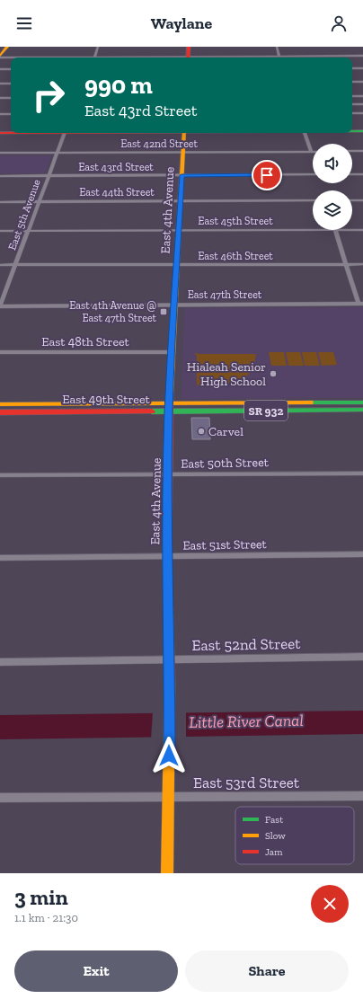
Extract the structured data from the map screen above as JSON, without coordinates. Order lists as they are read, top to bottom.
{
  "streets": {
    "main road": ["East 4th Avenue", "East 49th Street", "SR 932"],
    "street": [
      "East 42nd Street",
      "East 43rd Street",
      "East 44th Street",
      "East 5th Avenue",
      "East 45th Street",
      "East 46th Street",
      "East 47th Street",
      "East 48th Street",
      "East 50th Street",
      "East 51st Street",
      "East 52nd Street",
      "East 53rd Street"
    ]
  },
  "crossings": [
    ["East 42nd Street", "East 4th Avenue"],
    ["East 42nd Street", "East 5th Avenue"],
    ["East 43rd Street", "East 4th Avenue"],
    ["East 43rd Street", "East 5th Avenue"],
    ["East 44th Street", "East 4th Avenue"],
    ["East 44th Street", "East 5th Avenue"],
    ["East 4th Avenue", "East 45th Street"],
    ["East 4th Avenue", "East 46th Street"],
    ["East 4th Avenue", "East 47th Street"],
    ["East 4th Avenue", "East 48th Street"],
    ["East 4th Avenue", "East 49th Street"],
    ["East 4th Avenue", "East 50th Street"],
    ["East 4th Avenue", "East 51st Street"],
    ["East 4th Avenue", "East 52nd Street"],
    ["East 4th Avenue", "East 53rd Street"],
    ["East 5th Avenue", "East 45th Street"],
    ["East 5th Avenue", "East 46th Street"],
    ["East 5th Avenue", "East 47th Street"]
  ],
  "water": ["Little River Canal"],
  "places": {
    "transit": ["East 4th Avenue @ East 47th Street"],
    "other": ["Hialeah Senior High School", "Carvel"]
  },
  "legend": ["Fast", "Slow", "Jam"],
  "page": {
    "header": "Waylane",
    "turn": ["990 m", "East 43rd Street"],
    "heading": ["3 min", "1.1 km · 21:30"],
    "buttons": ["Exit", "Share"]
  }
}
